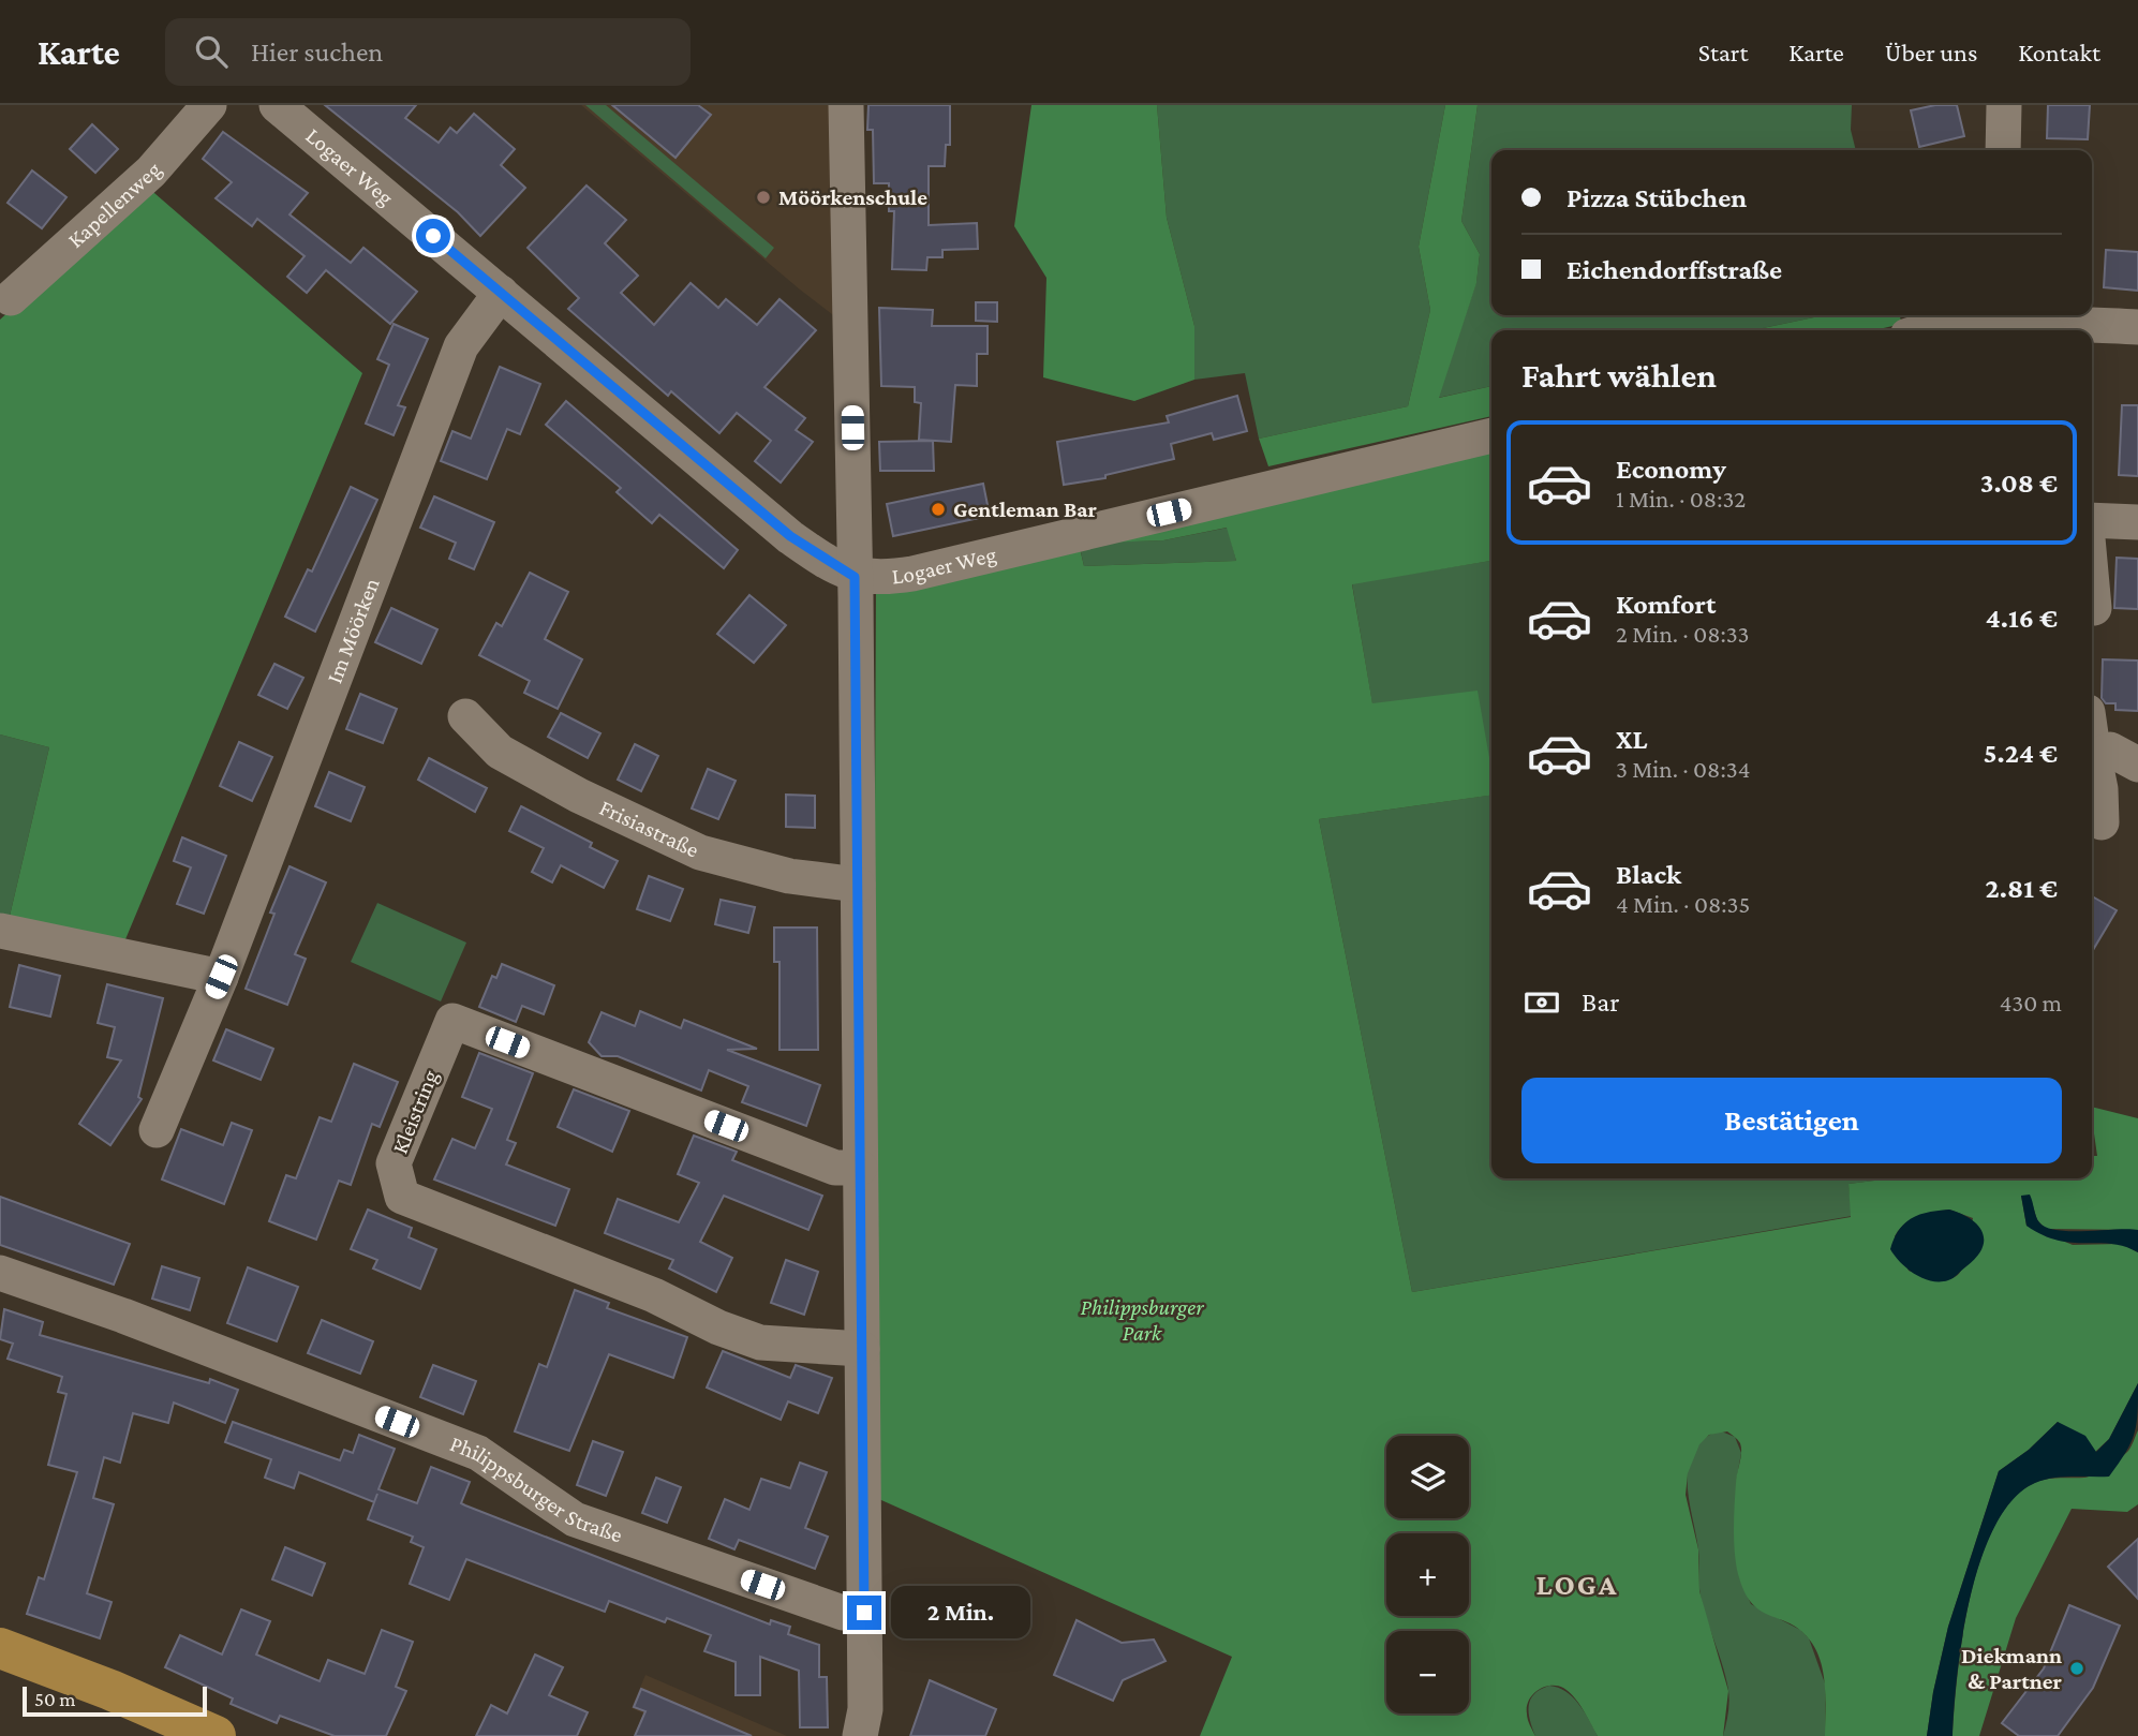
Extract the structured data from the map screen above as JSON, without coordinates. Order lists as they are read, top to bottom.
{
  "streets": {
    "street": [
      "Logaer Weg",
      "Kapellenweg",
      "Im Möörken",
      "Frisiastraße",
      "Kleistring",
      "Philippsburger Straße"
    ]
  },
  "crossings": [
    ["Logaer Weg", "Im Möörken"]
  ],
  "districts": ["LOGA"],
  "parks": ["Philippsburger Park"],
  "places": ["Möörkenschule", "Gentleman Bar", "Diekmann & Partner"],
  "scale_bar": "50 m",
  "page": {
    "header": "Karte",
    "search": "Hier suchen",
    "nav": [
      "Start",
      "Karte",
      "Über uns",
      "Kontakt"
    ],
    "banner": ["Pizza Stübchen", "Eichendorffstraße"],
    "heading": "Fahrt wählen",
    "list": [
      {
        "name": "Economy",
        "note": "1 Min. · 08:32",
        "value": "3.08 €"
      },
      {
        "name": "Komfort",
        "note": "2 Min. · 08:33",
        "value": "4.16 €"
      },
      {
        "name": "XL",
        "note": "3 Min. · 08:34",
        "value": "5.24 €"
      },
      {
        "name": "Black",
        "note": "4 Min. · 08:35",
        "value": "2.81 €"
      }
    ],
    "pay": ["Bar", "430 m"],
    "buttons": "Bestätigen",
    "map_buttons": ["+", "−"],
    "bubble": "2 Min.",
    "scale": "50 m"
  }
}
